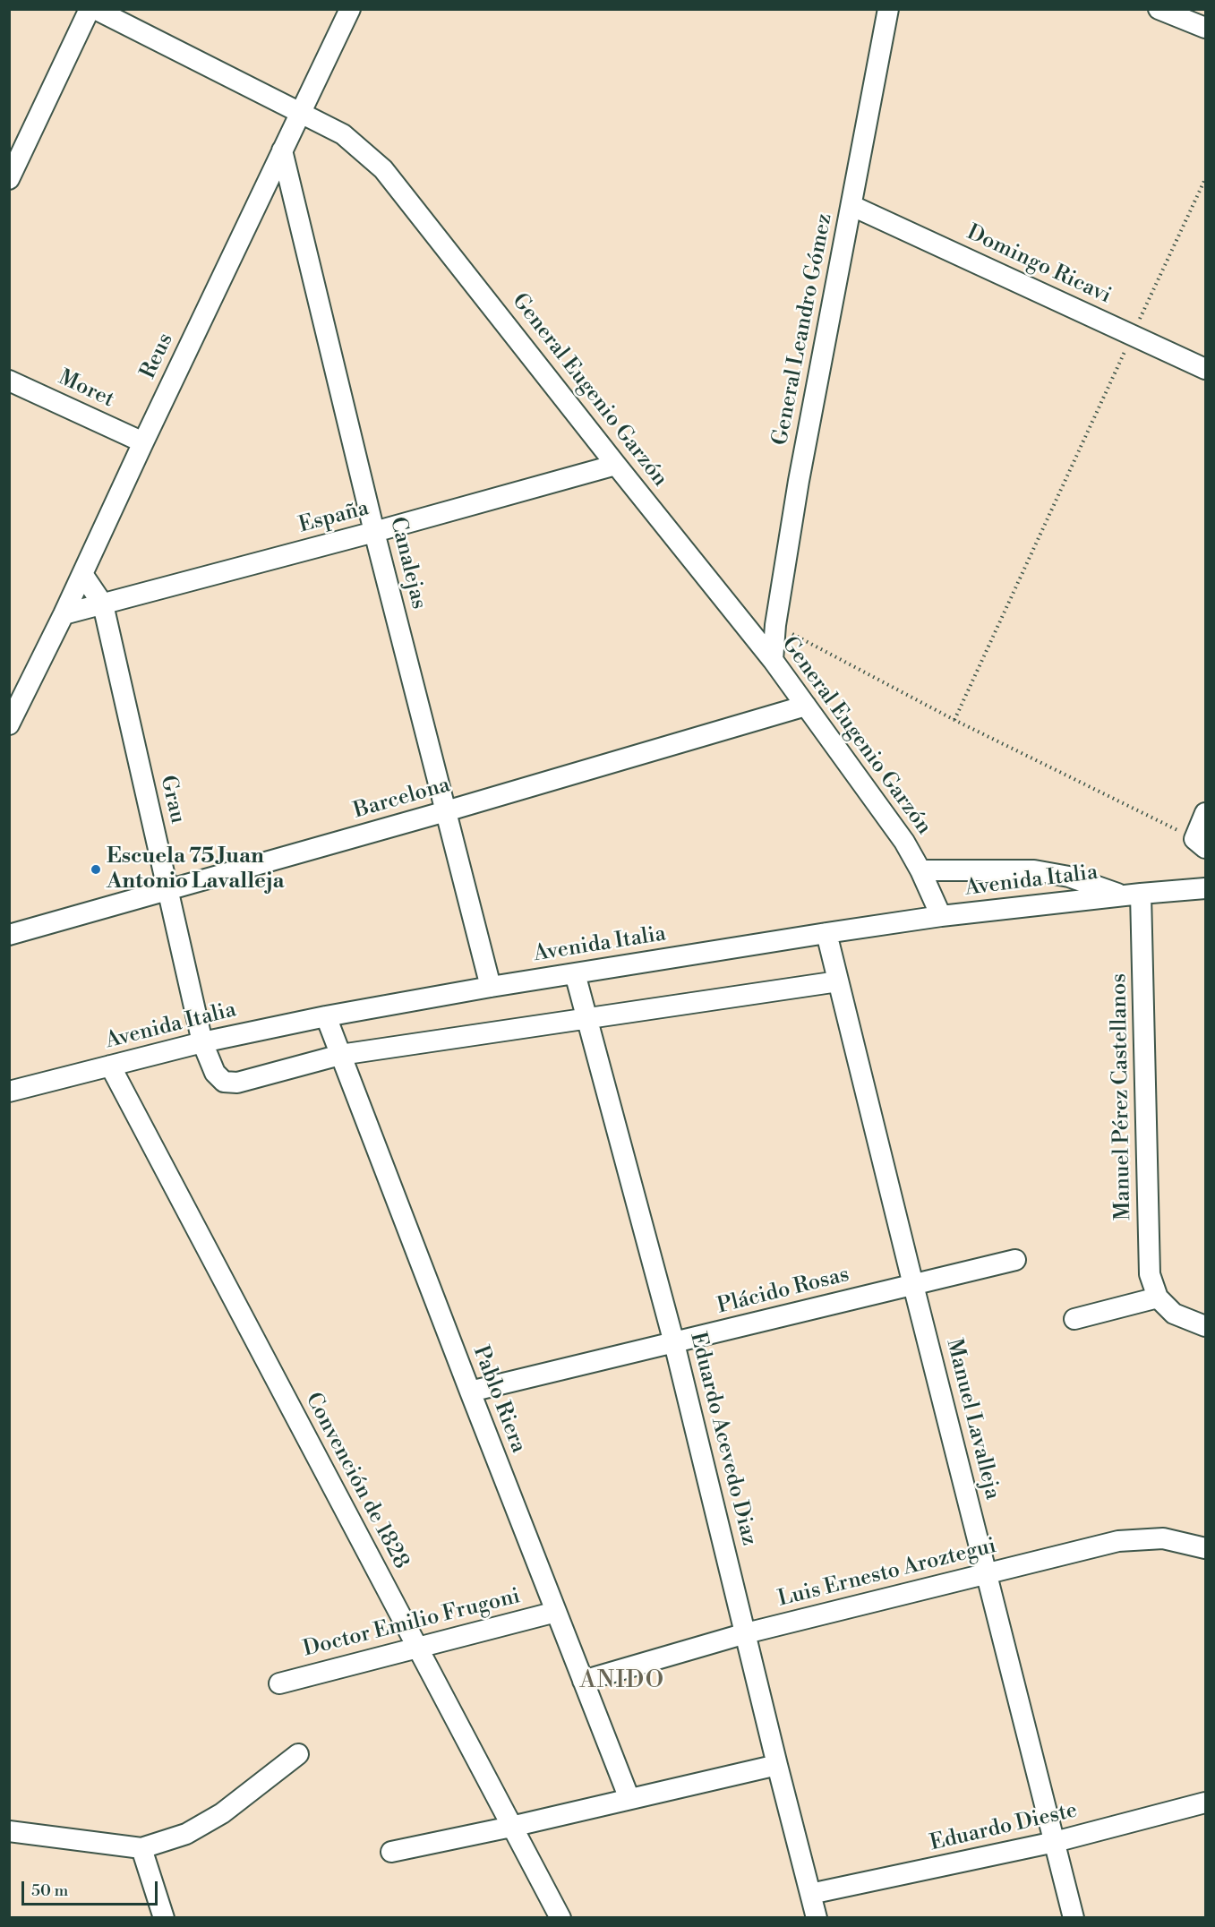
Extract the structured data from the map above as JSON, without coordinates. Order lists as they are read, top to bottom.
{
  "streets": {
    "street": [
      "Domingo Ricavi",
      "General Leandro Gómez",
      "Reus",
      "Moret",
      "General Eugenio Garzón",
      "España",
      "Canalejas",
      "Barcelona",
      "Grau",
      "Avenida Italia",
      "Manuel Pérez Castellanos",
      "Plácido Rosas",
      "Pablo Riera",
      "Manuel Lavalleja",
      "Eduardo Acevedo Diaz",
      "Convención de 1828",
      "Luis Ernesto Aroztegui",
      "Doctor Emilio Frugoni",
      "Eduardo Dieste"
    ]
  },
  "crossings": [
    ["Domingo Ricavi", "General Leandro Gómez"],
    ["General Leandro Gómez", "General Eugenio Garzón"],
    ["Reus", "Moret"],
    ["Reus", "General Eugenio Garzón"],
    ["Reus", "España"],
    ["Reus", "Canalejas"],
    ["Reus", "Grau"],
    ["General Eugenio Garzón", "España"],
    ["General Eugenio Garzón", "Barcelona"],
    ["General Eugenio Garzón", "Avenida Italia"],
    ["España", "Canalejas"],
    ["España", "Grau"],
    ["Canalejas", "Barcelona"],
    ["Canalejas", "Avenida Italia"],
    ["Barcelona", "Grau"],
    ["Grau", "Avenida Italia"],
    ["Grau", "Pablo Riera"],
    ["Avenida Italia", "Manuel Pérez Castellanos"],
    ["Avenida Italia", "Pablo Riera"],
    ["Avenida Italia", "Manuel Lavalleja"],
    ["Avenida Italia", "Eduardo Acevedo Diaz"],
    ["Avenida Italia", "Convención de 1828"],
    ["Plácido Rosas", "Pablo Riera"],
    ["Plácido Rosas", "Manuel Lavalleja"],
    ["Plácido Rosas", "Eduardo Acevedo Diaz"],
    ["Pablo Riera", "Luis Ernesto Aroztegui"],
    ["Pablo Riera", "Doctor Emilio Frugoni"],
    ["Manuel Lavalleja", "Luis Ernesto Aroztegui"],
    ["Manuel Lavalleja", "Eduardo Dieste"],
    ["Eduardo Acevedo Diaz", "Luis Ernesto Aroztegui"],
    ["Eduardo Acevedo Diaz", "Eduardo Dieste"],
    ["Convención de 1828", "Doctor Emilio Frugoni"]
  ],
  "districts": ["ANIDO"],
  "places": ["Escuela 75 Juan Antonio Lavalleja"],
  "scale_bar": "50 m"
}
